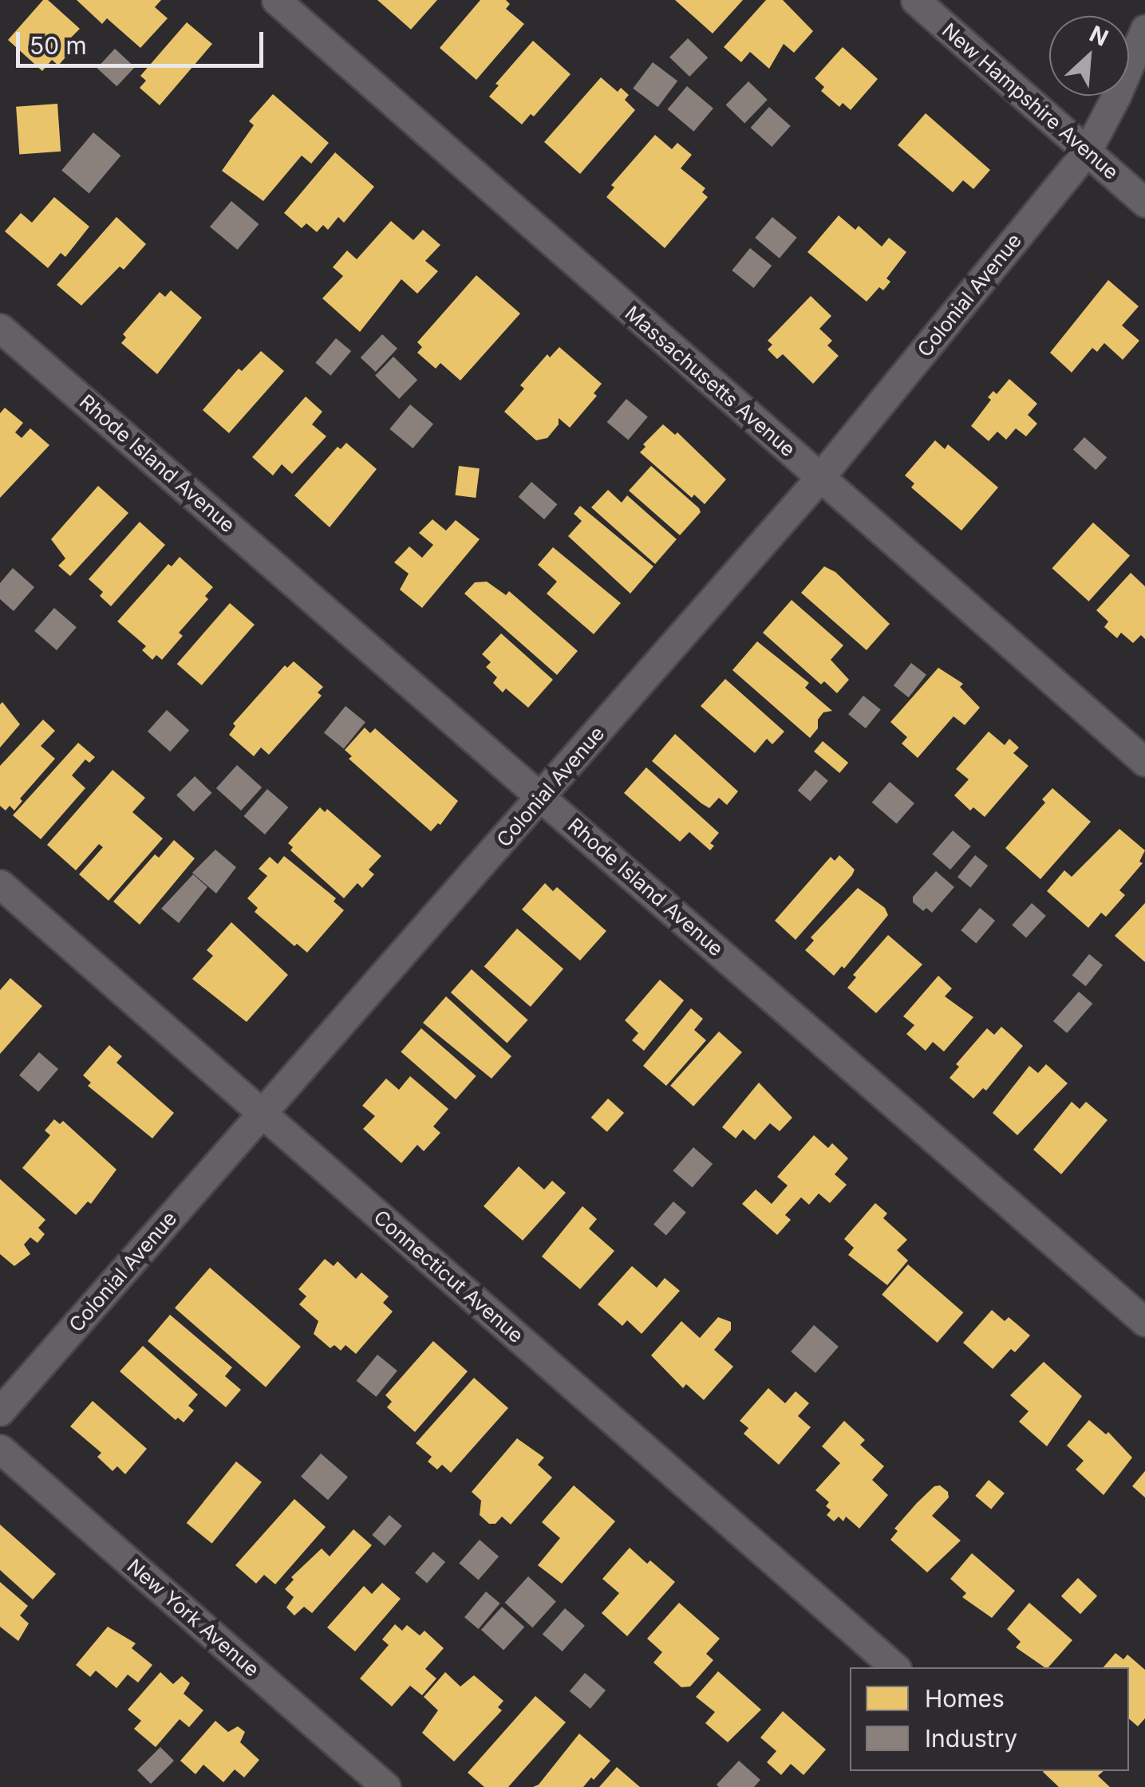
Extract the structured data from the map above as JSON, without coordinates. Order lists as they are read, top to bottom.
{
  "streets": {
    "street": [
      "New Hampshire Avenue",
      "Colonial Avenue",
      "Massachusetts Avenue",
      "Rhode Island Avenue",
      "Connecticut Avenue",
      "New York Avenue"
    ]
  },
  "crossings": [
    ["New Hampshire Avenue", "Colonial Avenue"],
    ["Colonial Avenue", "Massachusetts Avenue"],
    ["Colonial Avenue", "Rhode Island Avenue"],
    ["Colonial Avenue", "Connecticut Avenue"]
  ],
  "legend": ["Homes", "Industry"],
  "scale_bar": "50 m",
  "north": "top right"
}
